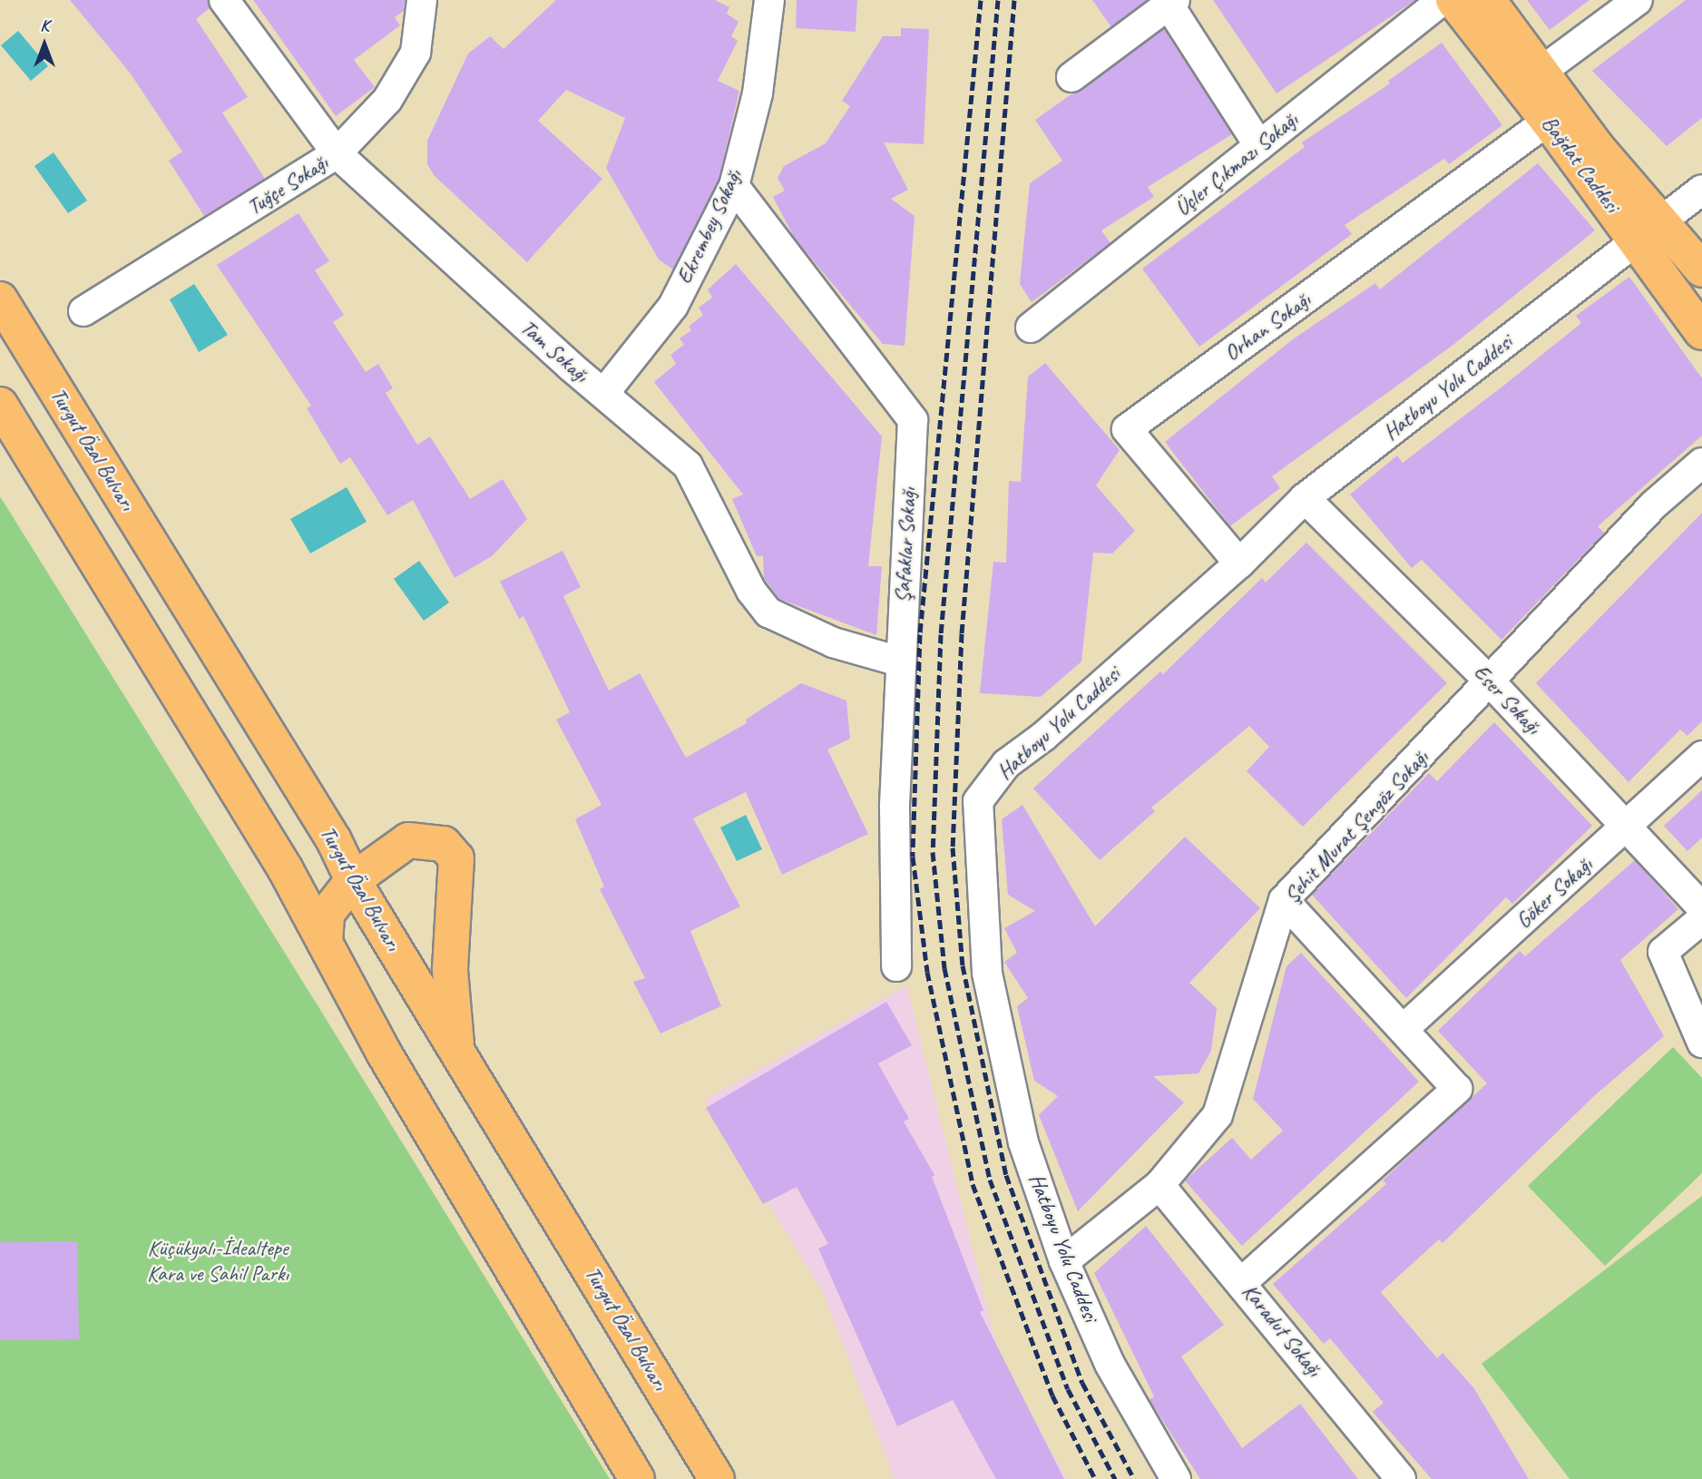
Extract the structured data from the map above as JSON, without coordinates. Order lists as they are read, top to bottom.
{
  "streets": {
    "main road": ["Bağdat Caddesi", "Turgut Özal Bulvarı"],
    "street": [
      "Üçler Çıkmazı Sokağı",
      "Tuğçe Sokağı",
      "Ekrembey Sokağı",
      "Orhan Sokağı",
      "Tam Sokağı",
      "Hatboyu Yolu Caddesi",
      "Şafaklar Sokağı",
      "Eser Sokağı",
      "Şehit Murat Şengöz Sokağı",
      "Göker Sokağı",
      "Karadut Sokağı"
    ]
  },
  "crossings": [
    ["Bağdat Caddesi", "Orhan Sokağı"],
    ["Bağdat Caddesi", "Hatboyu Yolu Caddesi"],
    ["Tuğçe Sokağı", "Tam Sokağı"],
    ["Ekrembey Sokağı", "Tam Sokağı"],
    ["Ekrembey Sokağı", "Şafaklar Sokağı"],
    ["Orhan Sokağı", "Hatboyu Yolu Caddesi"],
    ["Tam Sokağı", "Şafaklar Sokağı"],
    ["Hatboyu Yolu Caddesi", "Eser Sokağı"],
    ["Hatboyu Yolu Caddesi", "Şehit Murat Şengöz Sokağı"],
    ["Eser Sokağı", "Şehit Murat Şengöz Sokağı"],
    ["Eser Sokağı", "Göker Sokağı"],
    ["Şehit Murat Şengöz Sokağı", "Karadut Sokağı"]
  ],
  "parks": ["Küçükyalı-İdealtepe Kara ve Sahil Parkı"],
  "north": "top"
}
